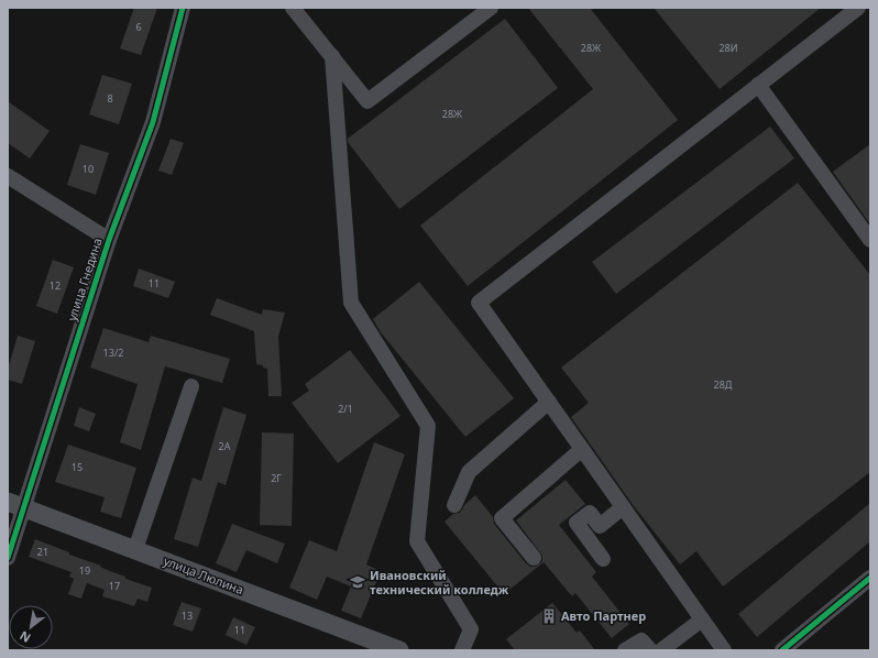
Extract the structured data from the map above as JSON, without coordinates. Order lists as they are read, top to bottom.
{
  "streets": {
    "main road": ["улица Люлина"],
    "street": ["улица Гнедина"]
  },
  "crossings": [
    ["улица Гнедина", "улица Люлина"]
  ],
  "places": {
    "school or university": ["Ивановский технический колледж"],
    "building": ["Авто Партнер"]
  },
  "house_numbers": [
    "6",
    "28Ж",
    "28И",
    "8",
    "28Ж",
    "10",
    "11",
    "12",
    "13/2",
    "28Д",
    "2/1",
    "2А",
    "15",
    "2Г",
    "21",
    "19",
    "17",
    "13",
    "11"
  ],
  "north": "bottom left"
}
